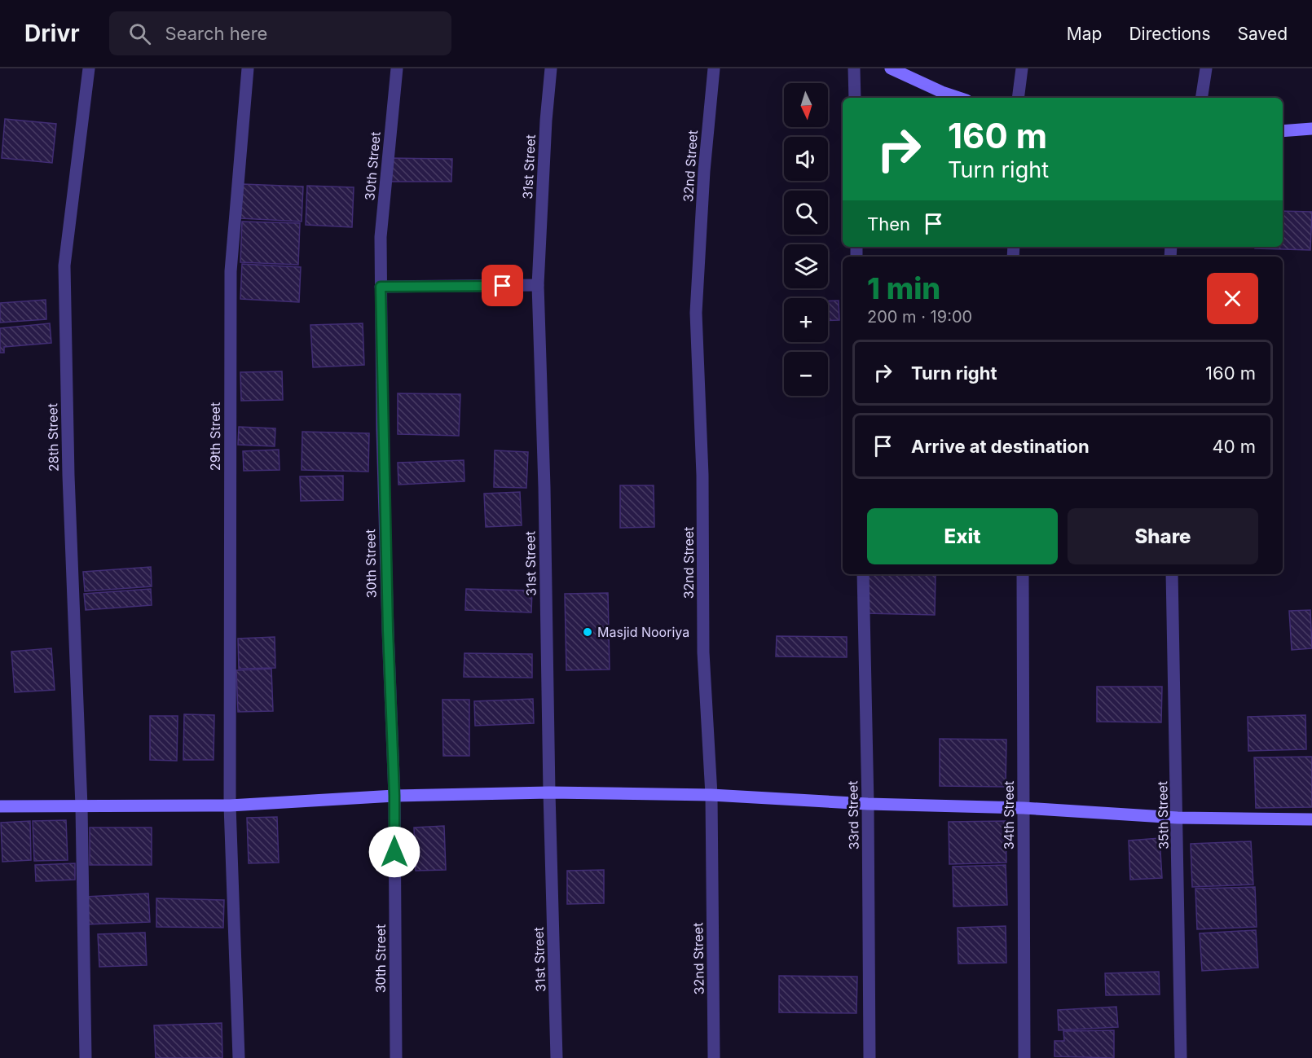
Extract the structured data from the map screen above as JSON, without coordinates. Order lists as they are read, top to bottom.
{
  "streets": {
    "street": [
      "30th Street",
      "32nd Street",
      "31st Street",
      "29th Street",
      "28th Street",
      "33rd Street",
      "34th Street",
      "35th Street"
    ]
  },
  "places": ["Masjid Nooriya"],
  "north": "bottom",
  "page": {
    "header": "Drivr",
    "search": "Search here",
    "nav": ["Map", "Directions", "Saved"],
    "map_buttons": ["+", "−"],
    "turn": ["160 m", "Turn right"],
    "then": "Then",
    "heading": ["1 min", "200 m · 19:00"],
    "list": [
      {
        "name": "Turn right",
        "value": "160 m"
      },
      {
        "name": "Arrive at destination",
        "value": "40 m"
      }
    ],
    "buttons": ["Exit", "Share"]
  }
}
